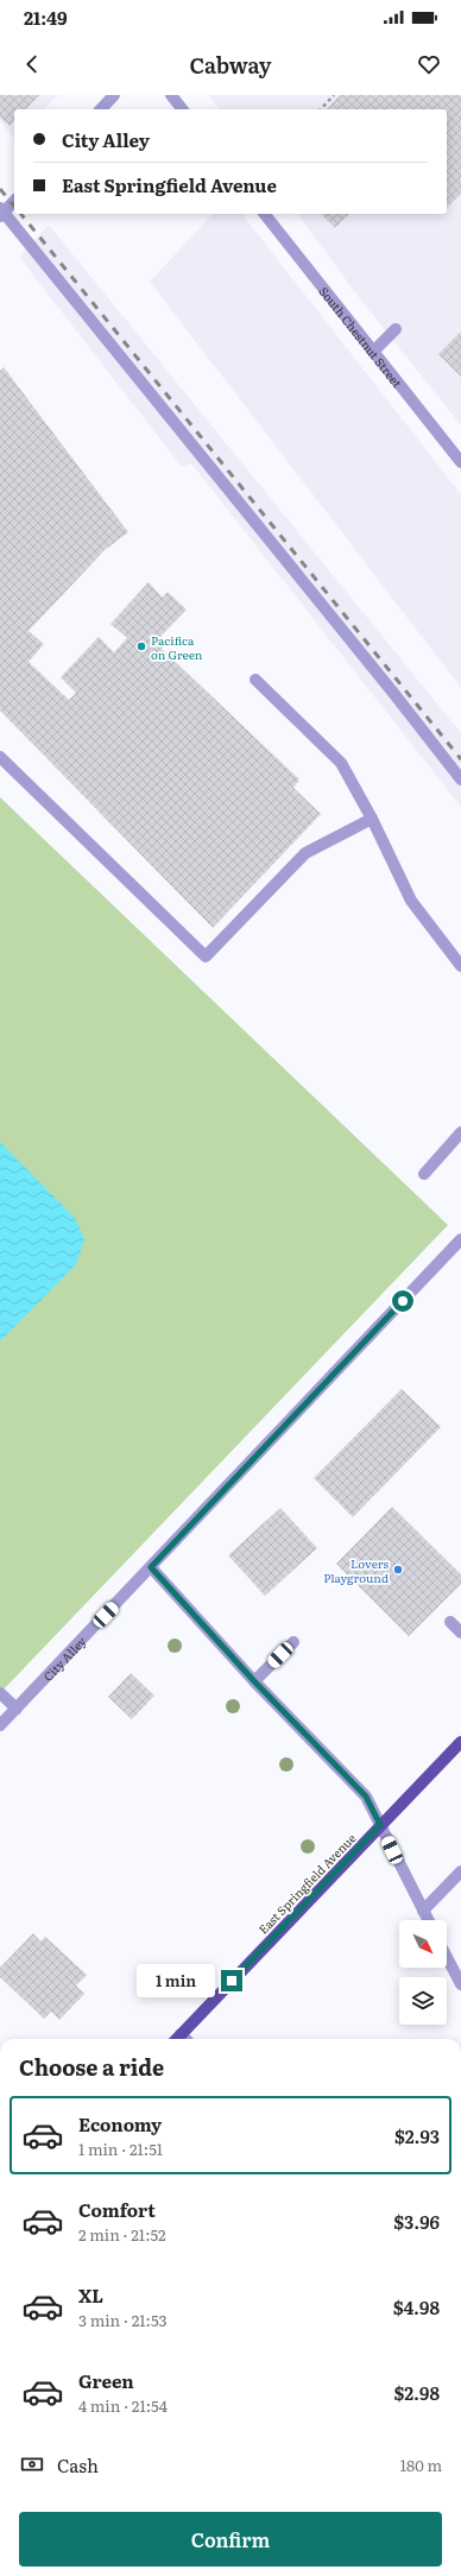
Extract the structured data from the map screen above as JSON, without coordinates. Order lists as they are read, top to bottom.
{
  "streets": {
    "main road": ["East Springfield Avenue"],
    "street": ["South Chestnut Street", "City Alley"]
  },
  "places": ["Pacifica on Green", "Lovers Playground"],
  "north": "bottom right",
  "page": {
    "status": "21:49",
    "header": "Cabway",
    "banner": ["City Alley", "East Springfield Avenue"],
    "bubble": "1 min",
    "heading": "Choose a ride",
    "list": [
      {
        "name": "Economy",
        "note": "1 min · 21:51",
        "value": "$2.93"
      },
      {
        "name": "Comfort",
        "note": "2 min · 21:52",
        "value": "$3.96"
      },
      {
        "name": "XL",
        "note": "3 min · 21:53",
        "value": "$4.98"
      },
      {
        "name": "Green",
        "note": "4 min · 21:54",
        "value": "$2.98"
      }
    ],
    "pay": ["Cash", "180 m"],
    "buttons": "Confirm"
  }
}
